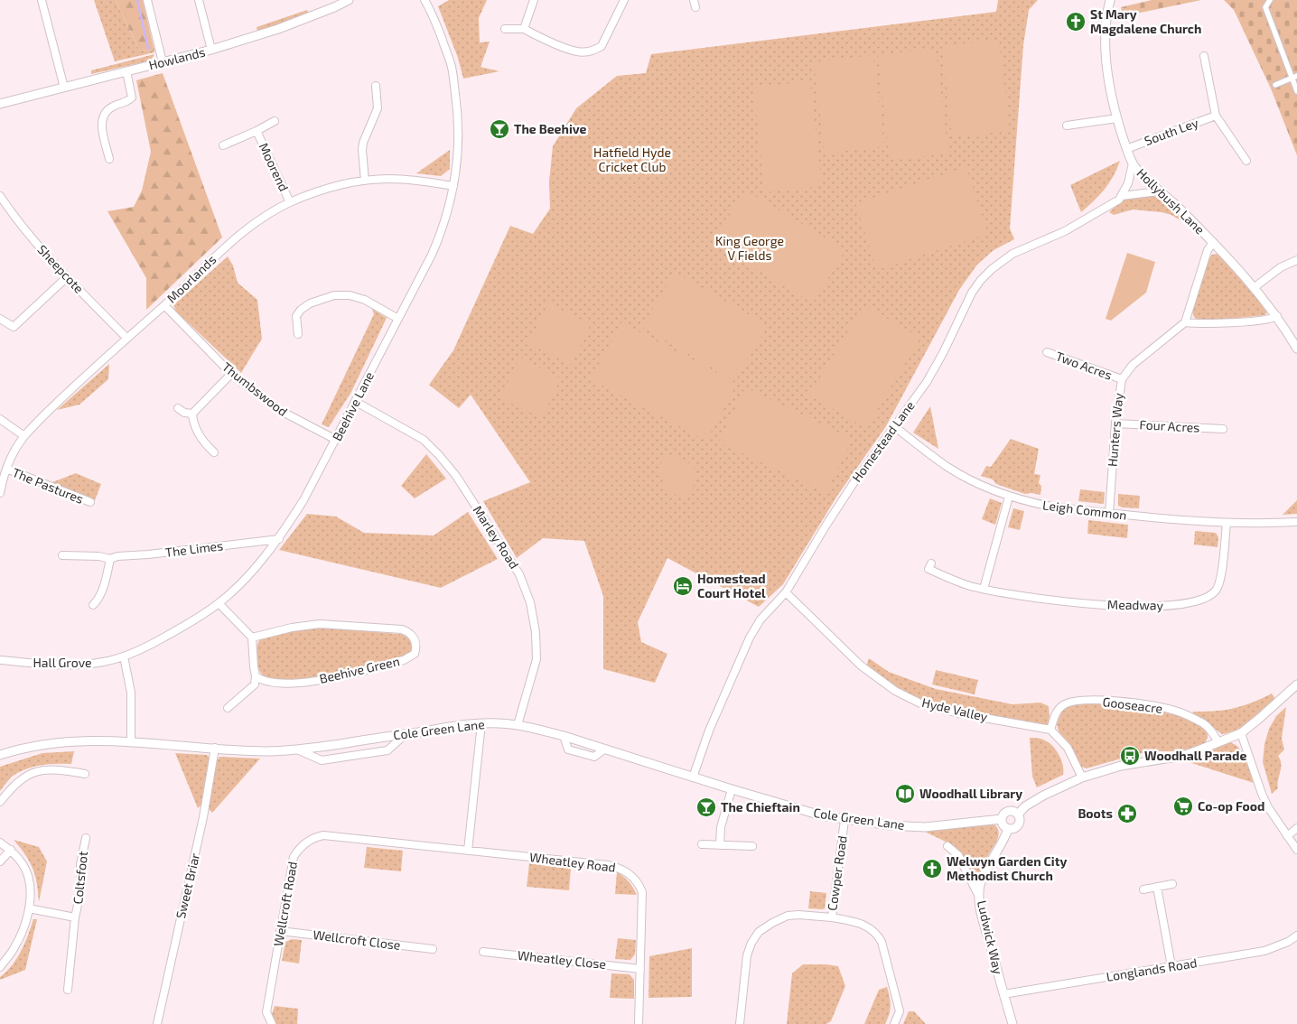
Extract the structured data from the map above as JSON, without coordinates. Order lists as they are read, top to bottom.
{
  "streets": {
    "street": [
      "Howlands",
      "South Ley",
      "Moorend",
      "Hollybush Lane",
      "Sheepcote",
      "Moorlands",
      "Two Acres",
      "Thumbswood",
      "Beehive Lane",
      "Four Acres",
      "Hunters Way",
      "Homestead Lane",
      "The Pastures",
      "Leigh Common",
      "Marley Road",
      "The Limes",
      "Meadway",
      "Hall Grove",
      "Beehive Green",
      "Gooseacre",
      "Hyde Valley",
      "Cole Green Lane",
      "Wheatley Road",
      "Cowper Road",
      "Coltsfoot",
      "Sweet Briar",
      "Wellcroft Road",
      "Ludwick Way",
      "Wellcroft Close",
      "Wheatley Close",
      "Longlands Road"
    ]
  },
  "crossings": [
    ["South Ley", "Hollybush Lane"],
    ["Moorend", "Moorlands"],
    ["Hollybush Lane", "Homestead Lane"],
    ["Sheepcote", "Moorlands"],
    ["Moorlands", "Thumbswood"],
    ["Moorlands", "Beehive Lane"],
    ["Moorlands", "The Pastures"],
    ["Two Acres", "Hunters Way"],
    ["Thumbswood", "Beehive Lane"],
    ["Beehive Lane", "Marley Road"],
    ["Beehive Lane", "The Limes"],
    ["Beehive Lane", "Hall Grove"],
    ["Four Acres", "Hunters Way"],
    ["Hunters Way", "Leigh Common"],
    ["Homestead Lane", "Leigh Common"],
    ["Homestead Lane", "Hyde Valley"],
    ["Homestead Lane", "Cole Green Lane"],
    ["Leigh Common", "Meadway"],
    ["Marley Road", "Cole Green Lane"],
    ["Gooseacre", "Hyde Valley"],
    ["Cole Green Lane", "Cowper Road"],
    ["Cole Green Lane", "Sweet Briar"],
    ["Cole Green Lane", "Ludwick Way"],
    ["Wheatley Road", "Wellcroft Road"],
    ["Wheatley Road", "Wheatley Close"],
    ["Wellcroft Road", "Wellcroft Close"],
    ["Ludwick Way", "Longlands Road"]
  ],
  "parks": ["Hatfield Hyde Cricket Club", "King George V Fields"],
  "places": {
    "church": ["St Mary Magdalene Church", "Welwyn Garden City Methodist Church"],
    "bar": ["The Beehive", "The Chieftain"],
    "hotel": ["Homestead Court Hotel"],
    "bus stop": ["Woodhall Parade"],
    "library": ["Woodhall Library"],
    "supermarket": ["Co-op Food"],
    "pharmacy": ["Boots"]
  }
}
